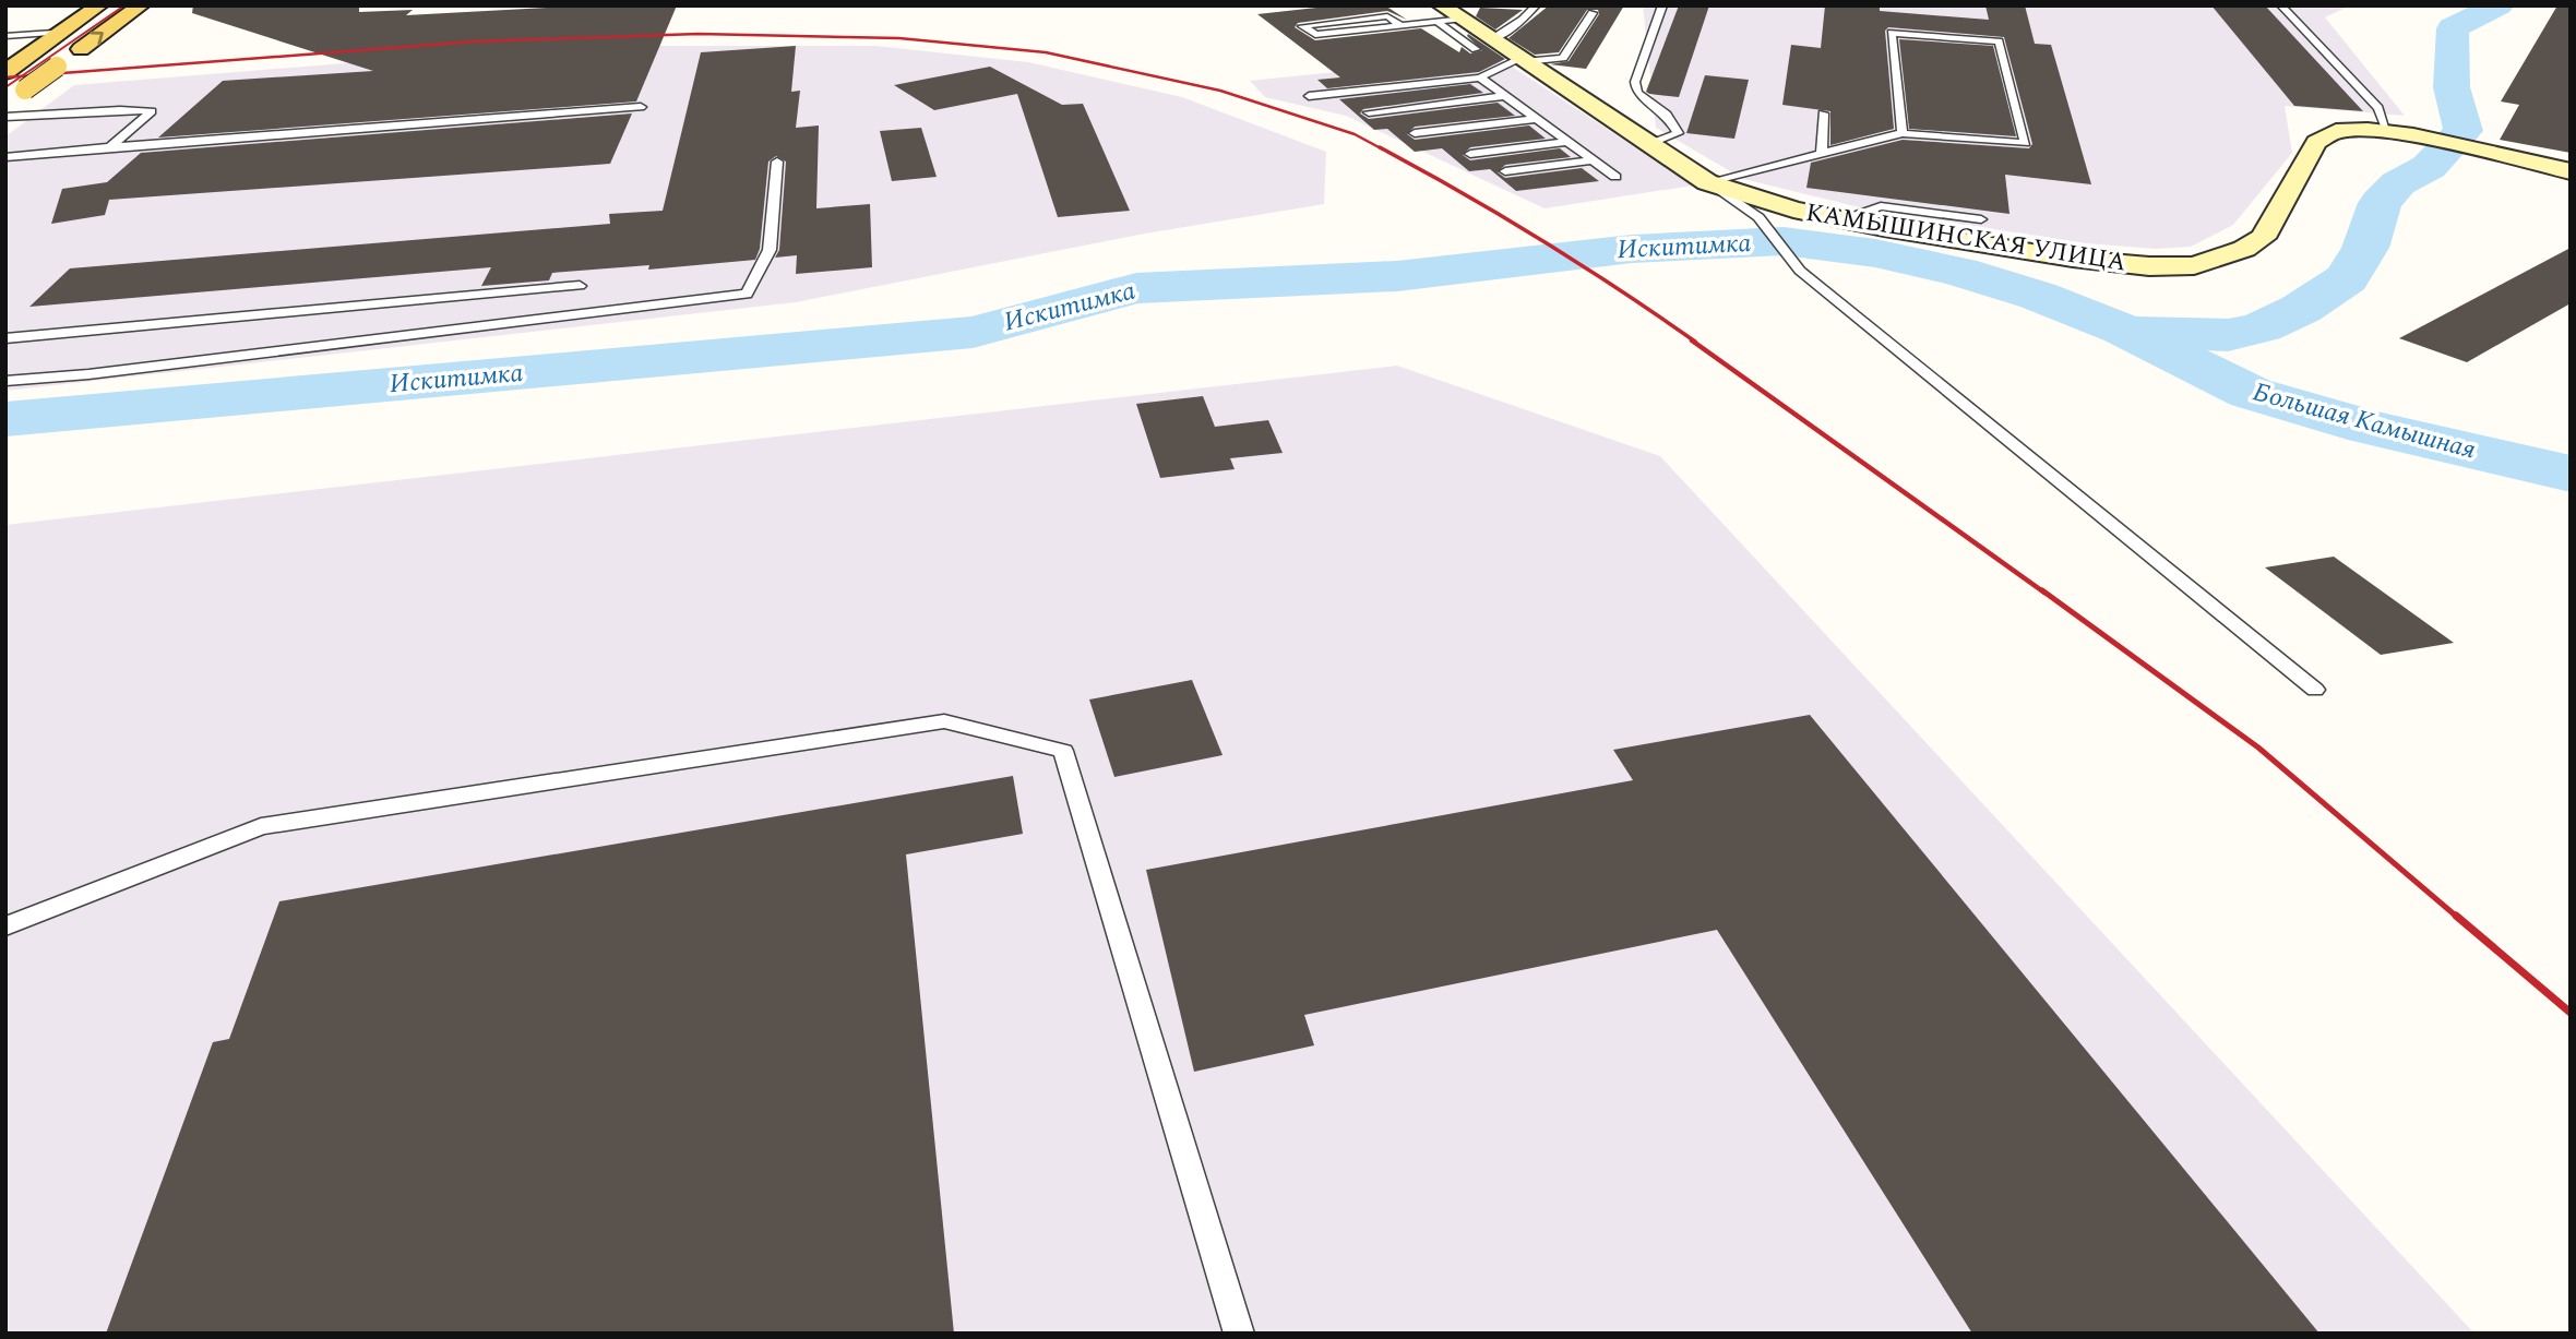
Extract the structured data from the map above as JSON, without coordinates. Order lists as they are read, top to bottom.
{
  "streets": {
    "street": ["КАМЫШИНСКАЯ УЛИЦА"]
  },
  "water": ["Искитимка", "Большая Камышная"]
}
